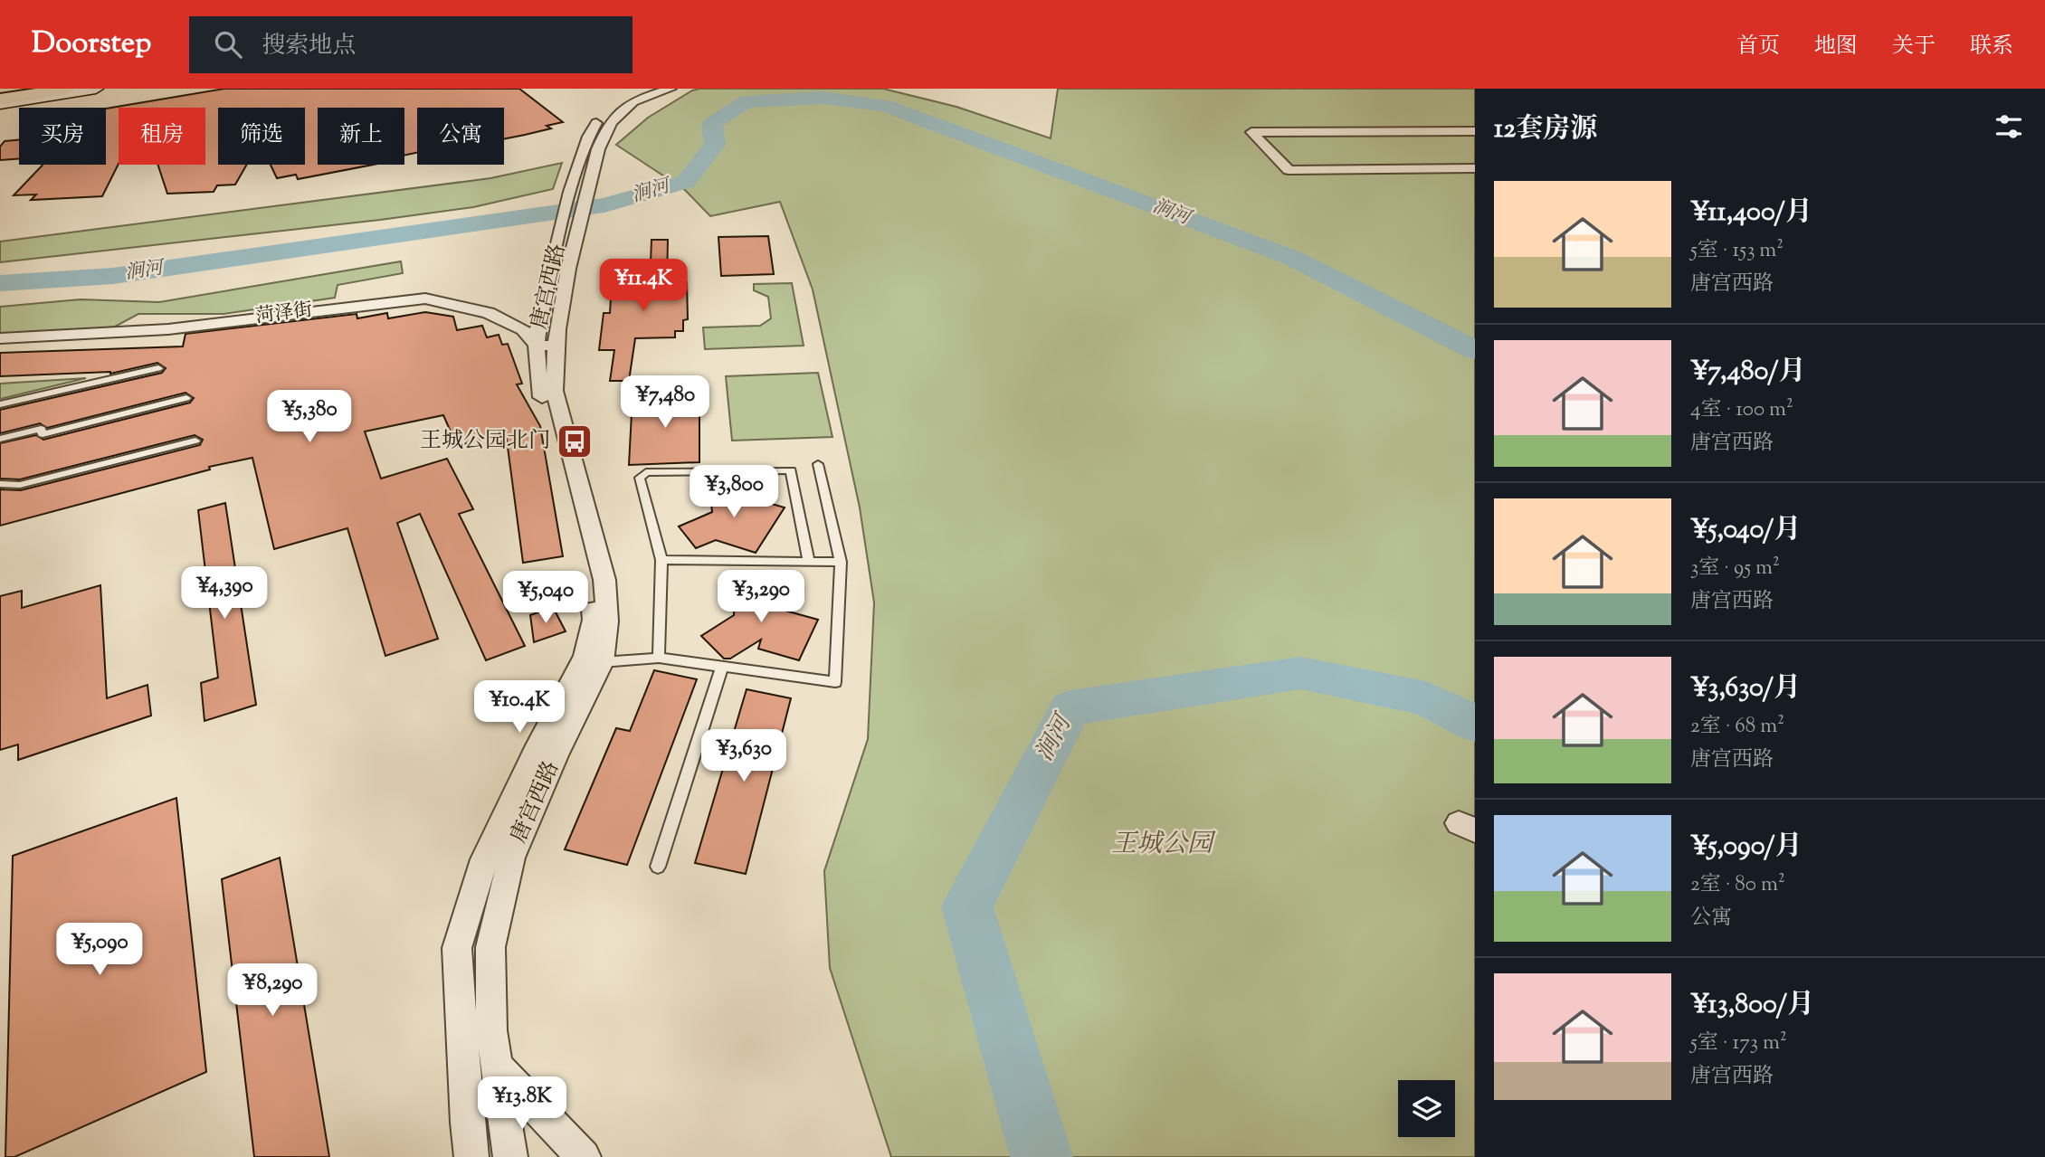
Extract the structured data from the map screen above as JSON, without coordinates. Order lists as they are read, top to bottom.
{
  "streets": {
    "street": ["唐宫西路", "菏泽街"]
  },
  "crossings": [
    ["唐宫西路", "菏泽街"]
  ],
  "water": ["涧河"],
  "parks": ["王城公园"],
  "places": {
    "bus stop": ["王城公园北门"]
  },
  "page": {
    "header": "Doorstep",
    "search": "搜索地点",
    "nav": [
      "首页",
      "地图",
      "关于",
      "联系"
    ],
    "heading": "12套房源",
    "chip": [
      "买房",
      "租房",
      "筛选",
      "新上",
      "公寓"
    ],
    "list": [
      {
        "name": "¥11,400/月",
        "note": "5室 · 153 m² · 唐宫西路"
      },
      {
        "name": "¥7,480/月",
        "note": "4室 · 100 m² · 唐宫西路"
      },
      {
        "name": "¥5,040/月",
        "note": "3室 · 95 m² · 唐宫西路"
      },
      {
        "name": "¥3,630/月",
        "note": "2室 · 68 m² · 唐宫西路"
      },
      {
        "name": "¥5,090/月",
        "note": "2室 · 80 m² · 公寓"
      },
      {
        "name": "¥13,800/月",
        "note": "5室 · 173 m² · 唐宫西路"
      }
    ],
    "price": [
      "¥11.4K",
      "¥7,480",
      "¥5,380",
      "¥3,800",
      "¥4,390",
      "¥3,290",
      "¥5,040",
      "¥10.4K",
      "¥3,630",
      "¥5,090",
      "¥8,290",
      "¥13.8K"
    ]
  }
}
